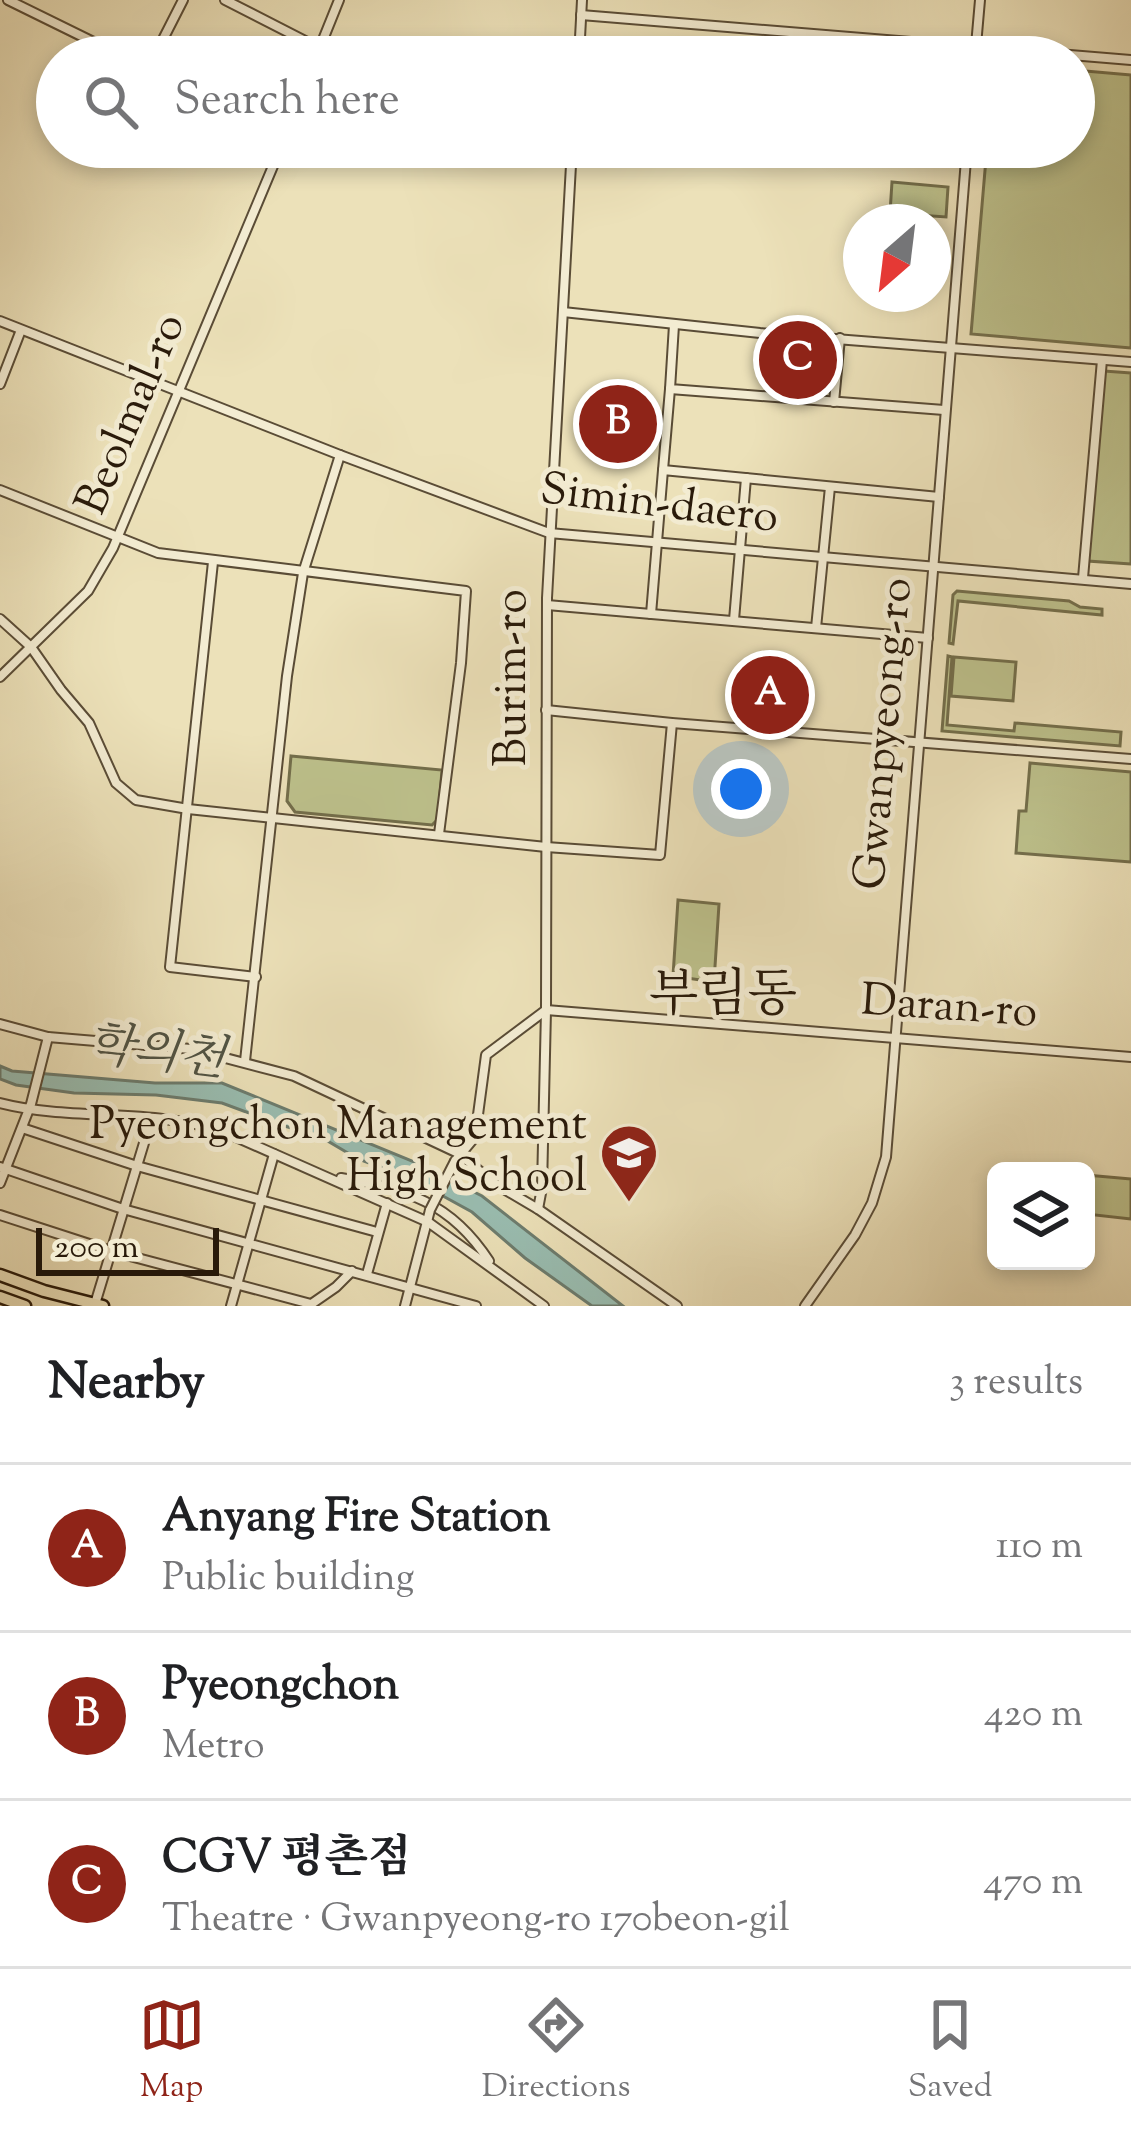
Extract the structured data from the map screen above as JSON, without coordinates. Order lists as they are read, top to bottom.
{
  "streets": {
    "street": [
      "Beolmal-ro",
      "Simin-daero",
      "Burim-ro",
      "Gwanpyeong-ro",
      "Daran-ro"
    ]
  },
  "crossings": [
    ["Beolmal-ro", "Simin-daero"],
    ["Simin-daero", "Burim-ro"],
    ["Simin-daero", "Gwanpyeong-ro"],
    ["Burim-ro", "Daran-ro"],
    ["Gwanpyeong-ro", "Daran-ro"]
  ],
  "districts": ["부림동"],
  "water": ["학의천"],
  "places": {
    "school or university": ["Pyeongchon Management High School"]
  },
  "scale_bar": "200 m",
  "north": "bottom left",
  "page": {
    "search": "Search here",
    "pins": ["C", "B", "A"],
    "scale": "200 m",
    "heading": ["Nearby", "3 results"],
    "list": [
      {
        "mark": "A",
        "name": "Anyang Fire Station",
        "note": "Public building",
        "value": "110 m"
      },
      {
        "mark": "B",
        "name": "Pyeongchon",
        "note": "Metro",
        "value": "420 m"
      },
      {
        "mark": "C",
        "name": "CGV 평촌점",
        "note": "Theatre · Gwanpyeong-ro 170beon-gil",
        "value": "470 m"
      }
    ],
    "nav": ["Map", "Directions", "Saved"]
  }
}
